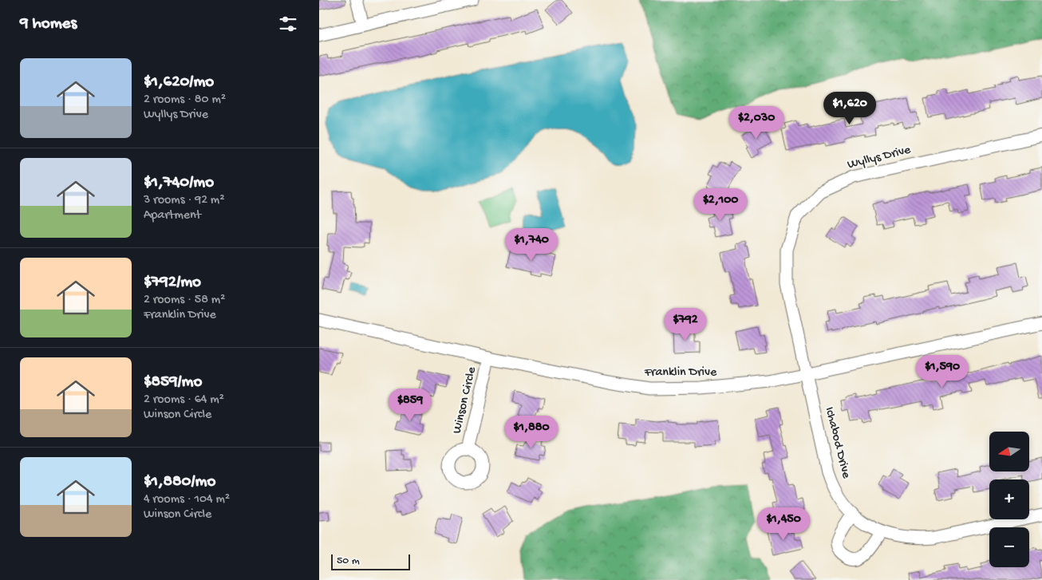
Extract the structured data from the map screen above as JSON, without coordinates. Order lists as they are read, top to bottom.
{
  "streets": {
    "street": [
      "Wyllys Drive",
      "Franklin Drive",
      "Winson Circle",
      "Ichabod Drive"
    ]
  },
  "crossings": [
    ["Wyllys Drive", "Franklin Drive"],
    ["Wyllys Drive", "Ichabod Drive"],
    ["Franklin Drive", "Winson Circle"],
    ["Franklin Drive", "Ichabod Drive"]
  ],
  "scale_bar": "50 m",
  "north": "left",
  "page": {
    "heading": "9 homes",
    "list": [
      {
        "name": "$1,620/mo",
        "note": "2 rooms · 80 m² · Wyllys Drive"
      },
      {
        "name": "$1,740/mo",
        "note": "3 rooms · 92 m² · Apartment"
      },
      {
        "name": "$792/mo",
        "note": "2 rooms · 58 m² · Franklin Drive"
      },
      {
        "name": "$859/mo",
        "note": "2 rooms · 64 m² · Winson Circle"
      },
      {
        "name": "$1,880/mo",
        "note": "4 rooms · 104 m² · Winson Circle"
      }
    ],
    "price": [
      "$1,620",
      "$2,030",
      "$2,100",
      "$1,740",
      "$792",
      "$1,590",
      "$859",
      "$1,880",
      "$1,450"
    ],
    "map_buttons": ["+", "−"],
    "scale": "50 m"
  }
}
